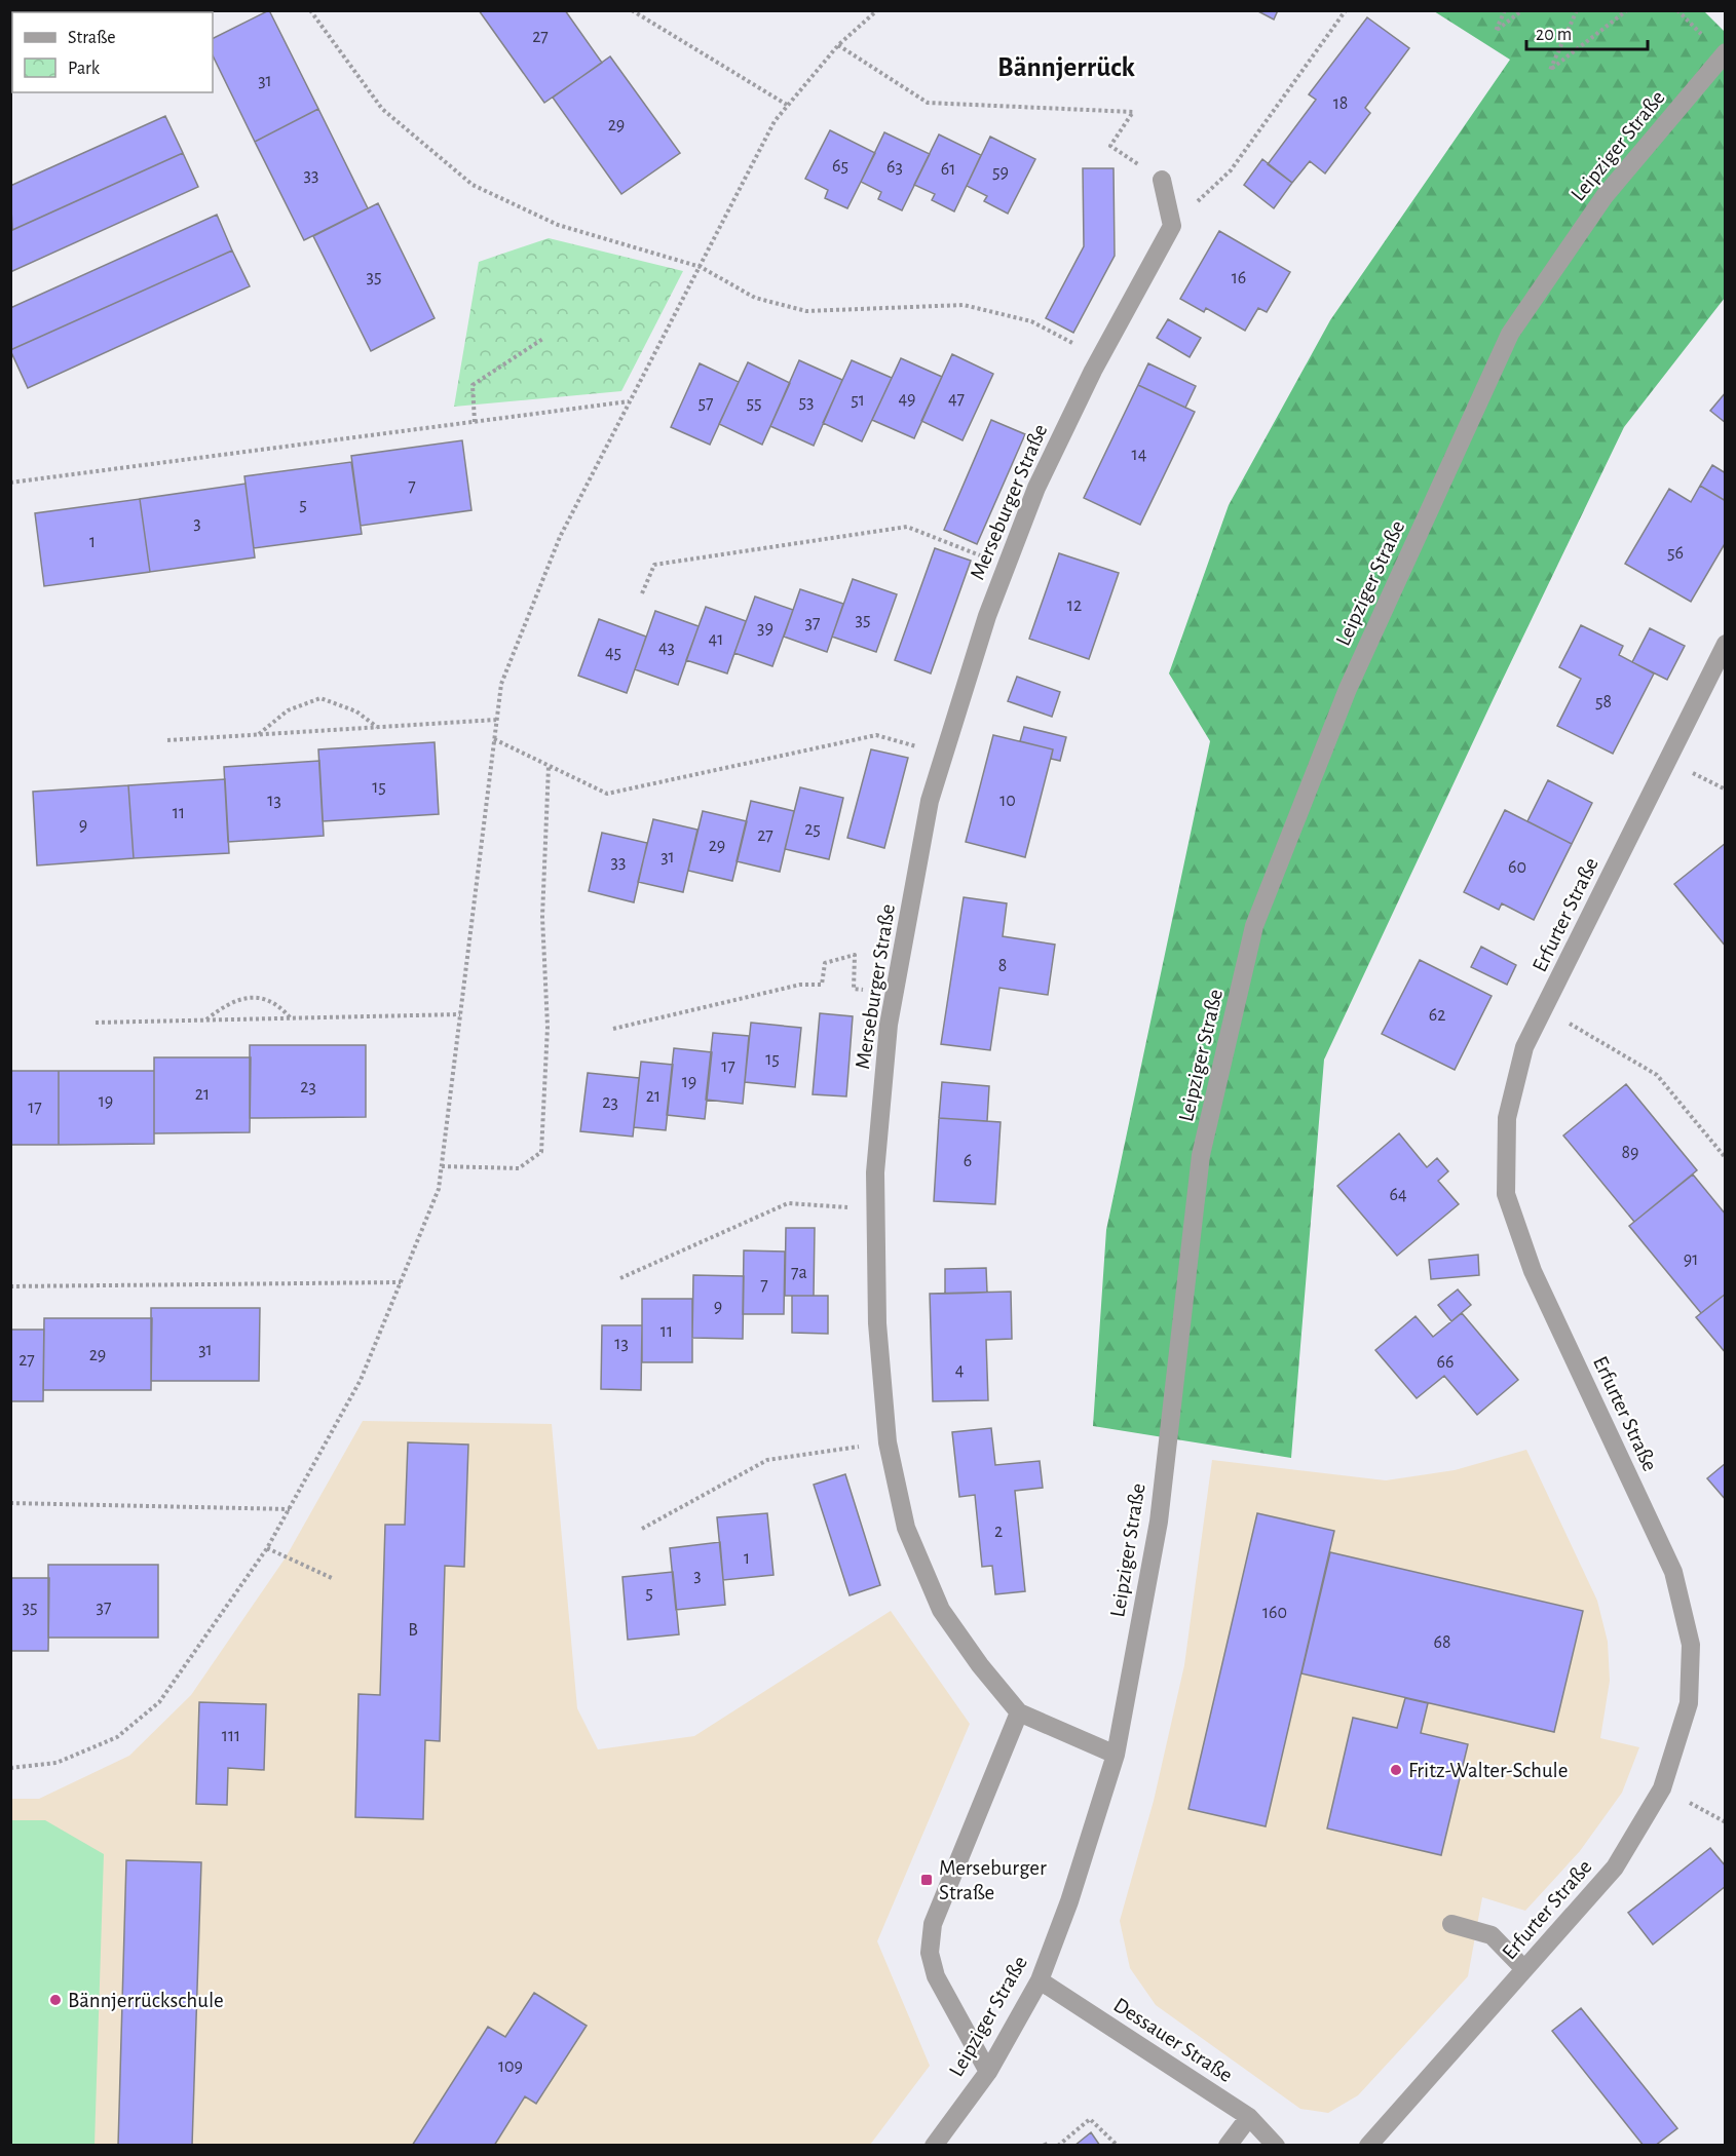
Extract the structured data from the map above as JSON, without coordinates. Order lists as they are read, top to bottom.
{
  "streets": {
    "street": [
      "Leipziger Straße",
      "Merseburger Straße",
      "Erfurter Straße",
      "Dessauer Straße"
    ]
  },
  "crossings": [
    ["Leipziger Straße", "Merseburger Straße"],
    ["Leipziger Straße", "Dessauer Straße"]
  ],
  "districts": ["Bännjerrück"],
  "places": {
    "other": ["Fritz-Walter-Schule", "Bännjerrückschule"],
    "transit": ["Merseburger Straße"]
  },
  "house_numbers": [
    "27",
    "31",
    "18",
    "29",
    "65",
    "63",
    "61",
    "59",
    "33",
    "35",
    "16",
    "49",
    "47",
    "51",
    "53",
    "57",
    "55",
    "14",
    "7",
    "5",
    "3",
    "1",
    "56",
    "12",
    "35",
    "37",
    "39",
    "41",
    "43",
    "45",
    "58",
    "15",
    "13",
    "10",
    "11",
    "9",
    "25",
    "27",
    "29",
    "31",
    "33",
    "60",
    "8",
    "62",
    "15",
    "17",
    "19",
    "23",
    "21",
    "21",
    "19",
    "23",
    "17",
    "89",
    "6",
    "64",
    "91",
    "7a",
    "7",
    "9",
    "11",
    "13",
    "31",
    "29",
    "27",
    "66",
    "4",
    "2",
    "1",
    "3",
    "5",
    "35",
    "37",
    "160",
    "B",
    "68",
    "111",
    "109"
  ],
  "legend": ["Straße", "Park"],
  "scale_bar": "20 m"
}
